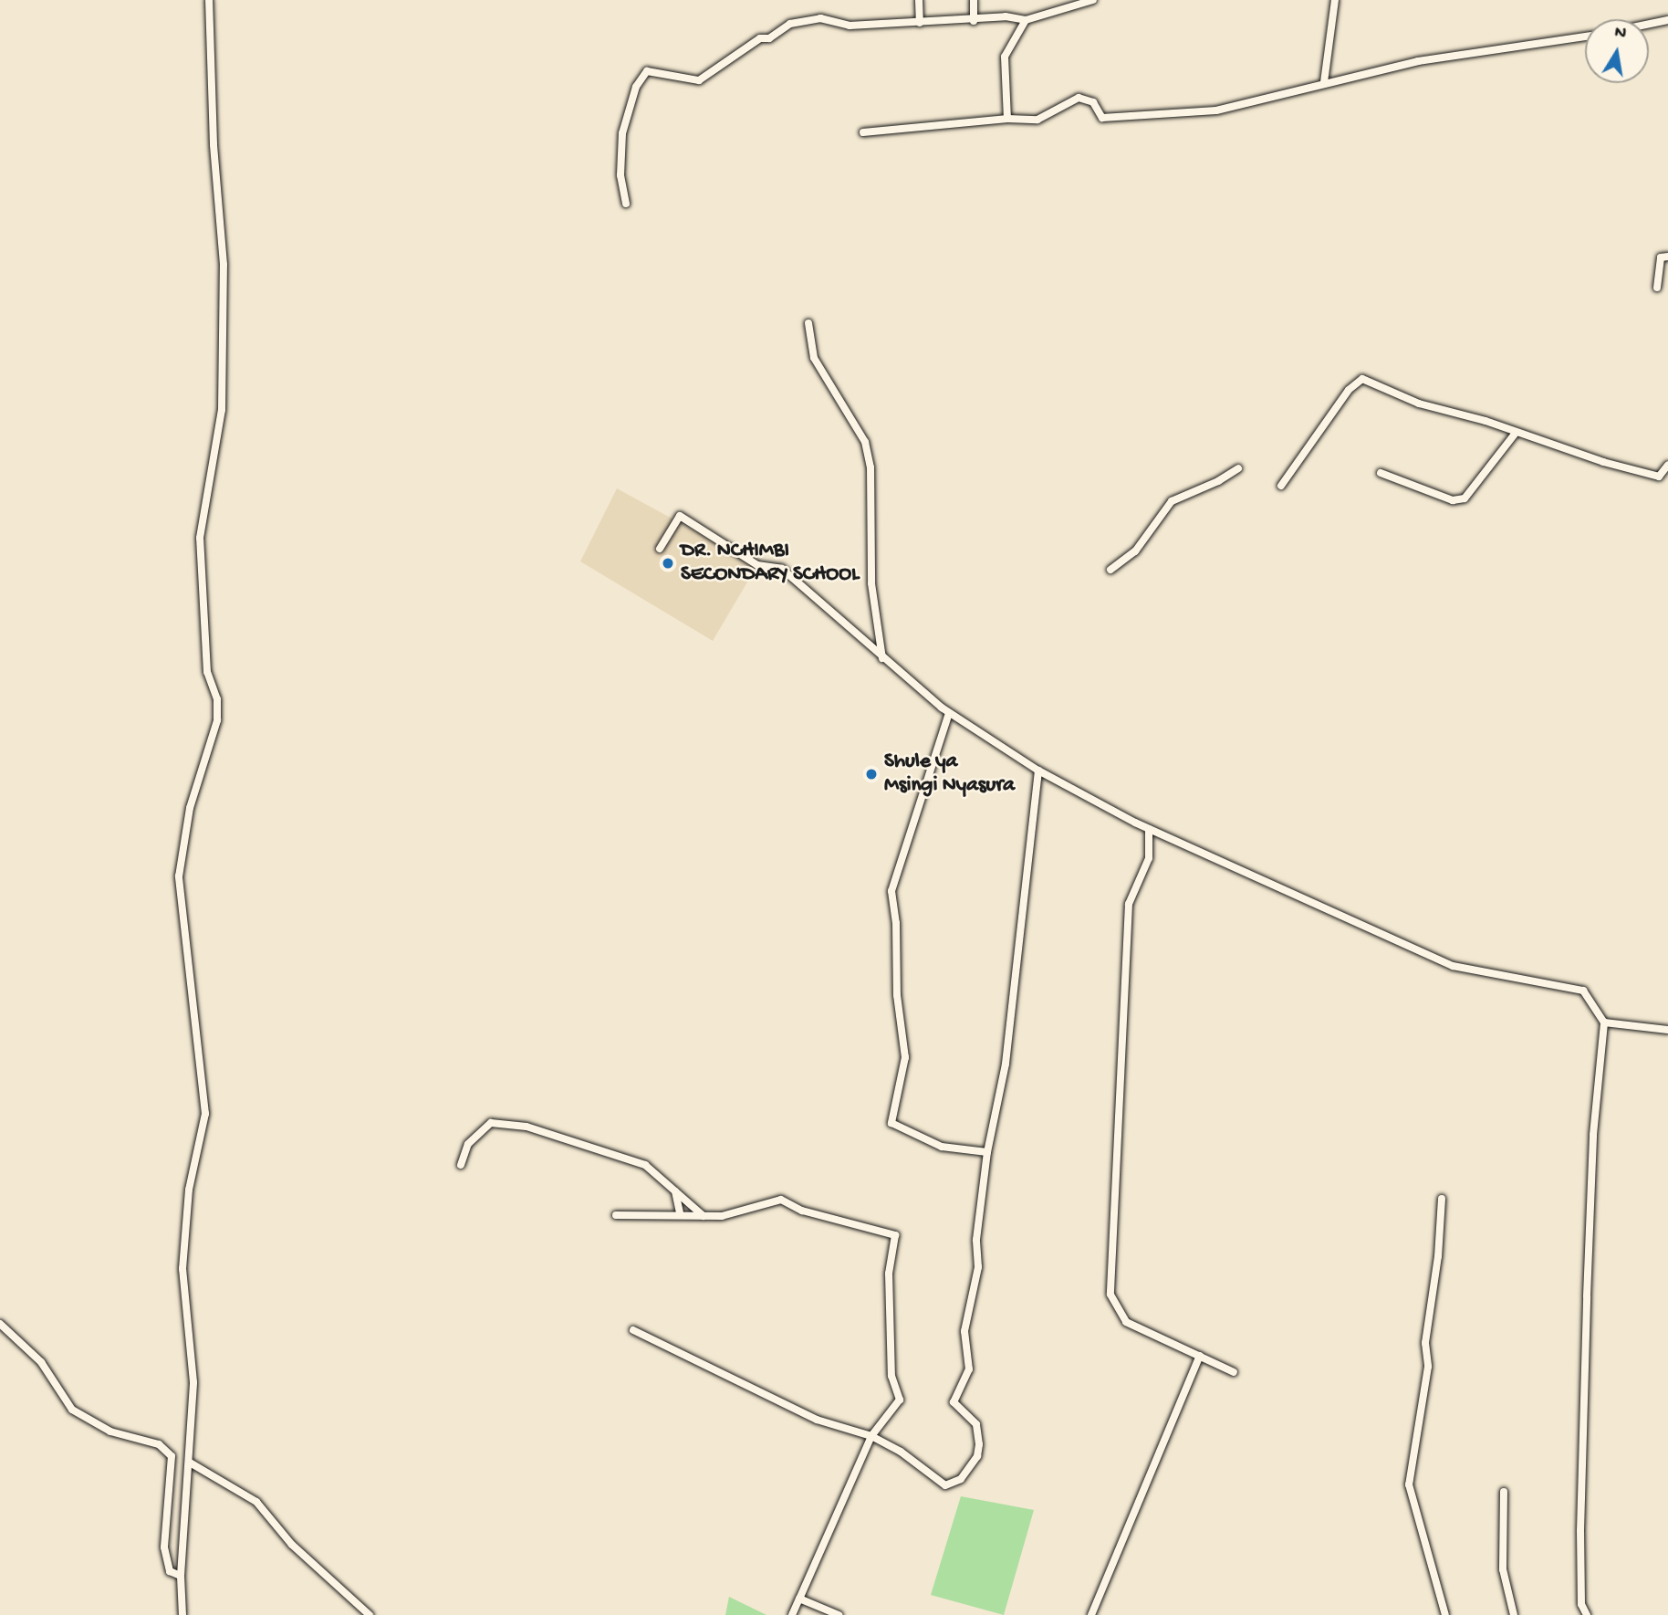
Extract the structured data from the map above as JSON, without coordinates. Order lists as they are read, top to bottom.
{
  "places": ["DR. NCHIMBI SECONDARY SCHOOL", "Shule ya Msingi Nyasura"],
  "north": "top"
}
